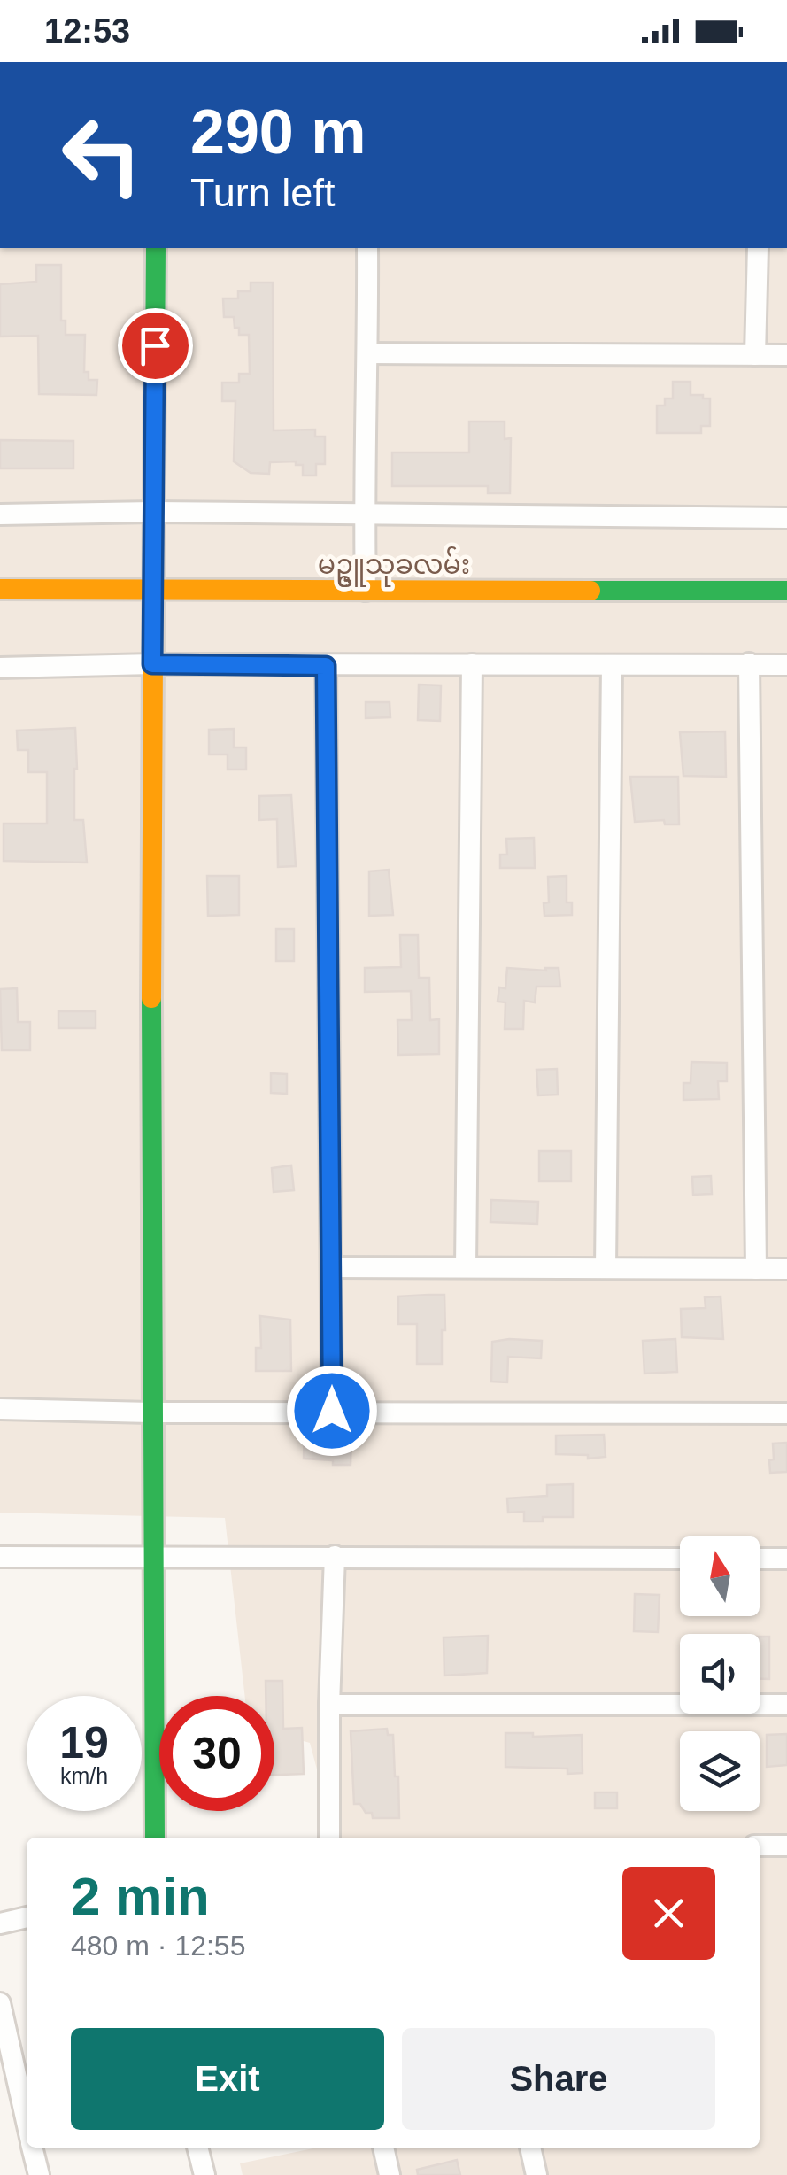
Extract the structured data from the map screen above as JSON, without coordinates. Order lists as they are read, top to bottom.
{
  "streets": {
    "street": ["မဥ္ဇူသုခလမ်း"]
  },
  "north": "top",
  "page": {
    "status": "12:53",
    "turn": ["290 m", "Turn left"],
    "speed": "19 km/h",
    "limit": "30",
    "heading": ["2 min", "480 m · 12:55"],
    "buttons": ["Exit", "Share"]
  }
}
